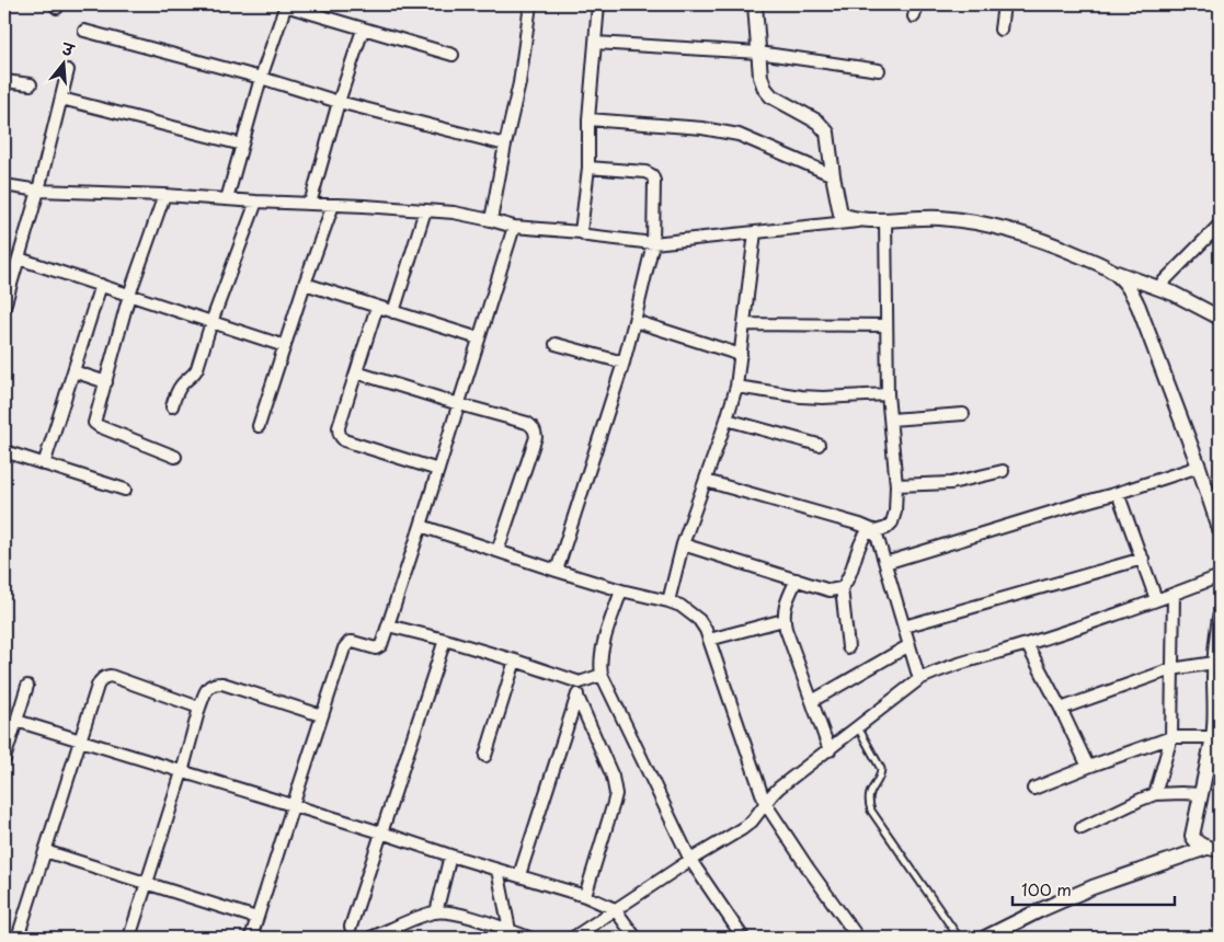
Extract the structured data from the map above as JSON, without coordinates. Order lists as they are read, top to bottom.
{
  "scale_bar": "100 m",
  "north": "top"
}
